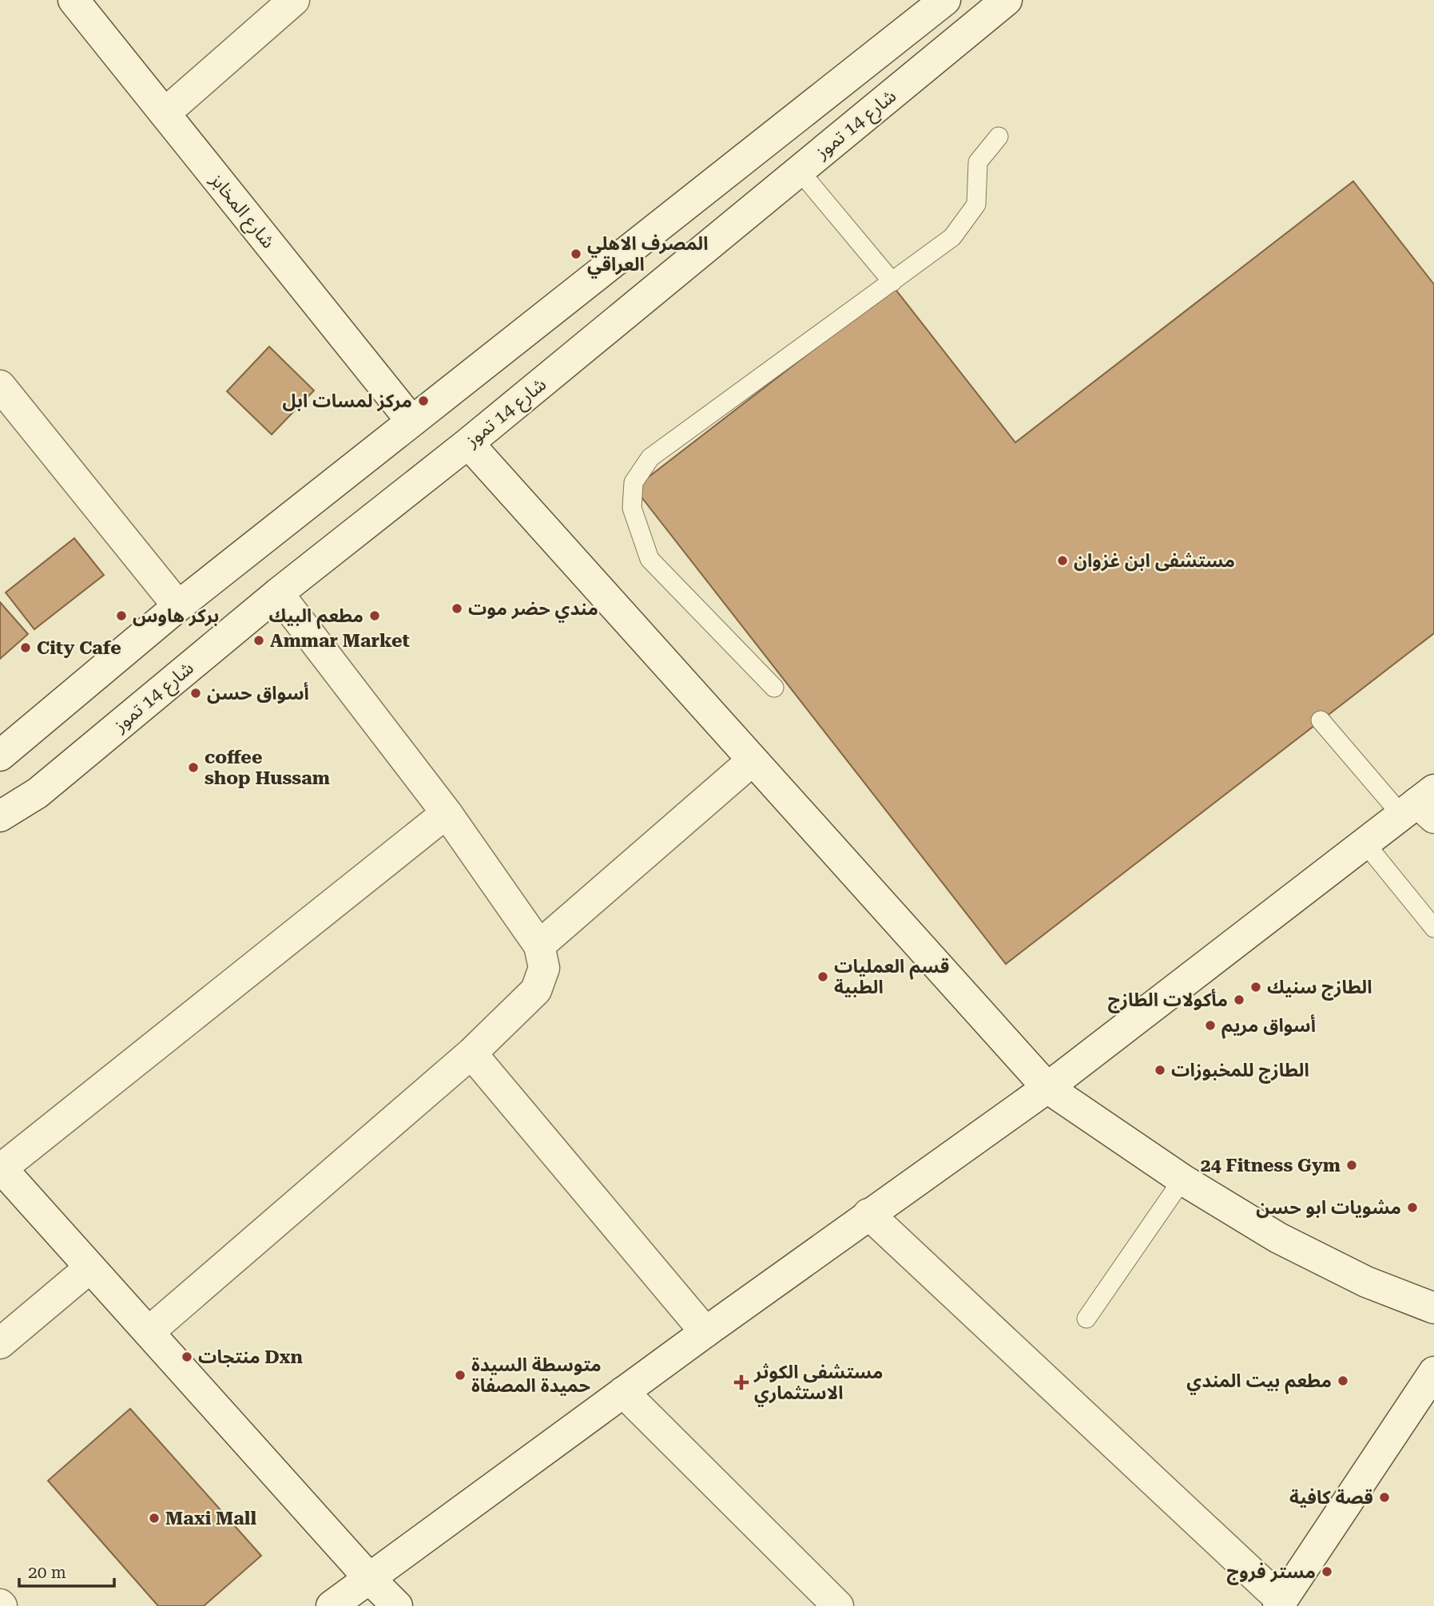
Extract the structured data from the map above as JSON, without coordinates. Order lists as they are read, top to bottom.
{
  "streets": {
    "street": ["شارع 14 تموز", "شارع المخابز"]
  },
  "places": {
    "other": [
      "المصرف الاهلي العراقي",
      "مركز لمسات ابل",
      "مستشفى ابن غزوان",
      "مندي حضر موت",
      "بركر هاوس",
      "مطعم البيك",
      "Ammar Market",
      "City Cafe",
      "أسواق حسن",
      "coffee shop Hussam",
      "قسم العمليات الطبية",
      "الطازج سنيك",
      "مأكولات الطازج",
      "أسواق مريم",
      "الطازج للمخبوزات",
      "24 Fitness Gym",
      "مشويات ابو حسن",
      "منتجات Dxn",
      "متوسطة السيدة حميدة المصفاة",
      "مطعم بيت المندي",
      "قصة كافية",
      "Maxi Mall",
      "مستر فروج"
    ],
    "health": ["مستشفى الكوثر الاستثماري"]
  },
  "scale_bar": "20 m"
}
